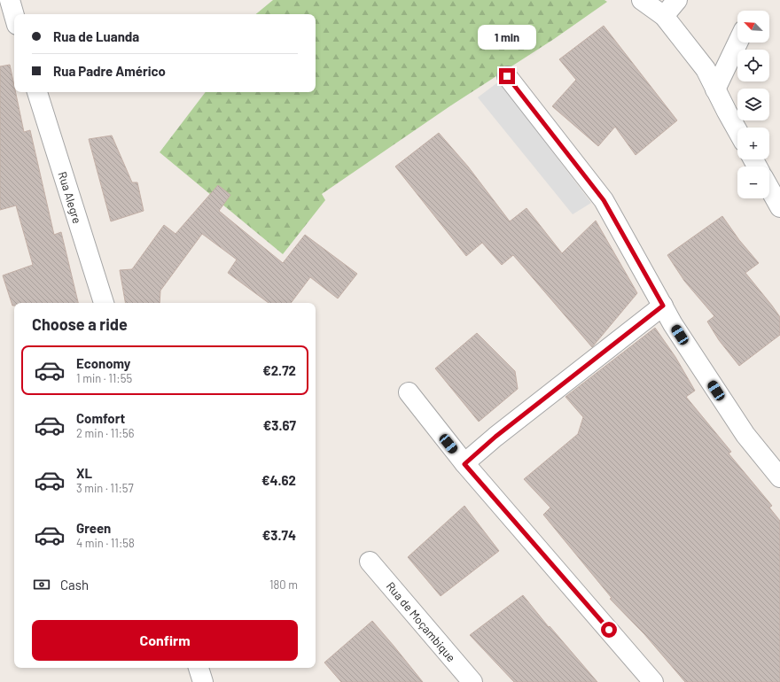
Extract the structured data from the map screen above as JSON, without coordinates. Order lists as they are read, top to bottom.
{
  "streets": {
    "street": ["Rua Alegre", "Rua de Moçambique"]
  },
  "north": "top left",
  "page": {
    "map_buttons": ["+", "−"],
    "banner": ["Rua de Luanda", "Rua Padre Américo"],
    "bubble": "1 min",
    "heading": "Choose a ride",
    "list": [
      {
        "name": "Economy",
        "note": "1 min · 11:55",
        "value": "€2.72"
      },
      {
        "name": "Comfort",
        "note": "2 min · 11:56",
        "value": "€3.67"
      },
      {
        "name": "XL",
        "note": "3 min · 11:57",
        "value": "€4.62"
      },
      {
        "name": "Green",
        "note": "4 min · 11:58",
        "value": "€3.74"
      }
    ],
    "pay": ["Cash", "180 m"],
    "buttons": "Confirm"
  }
}
